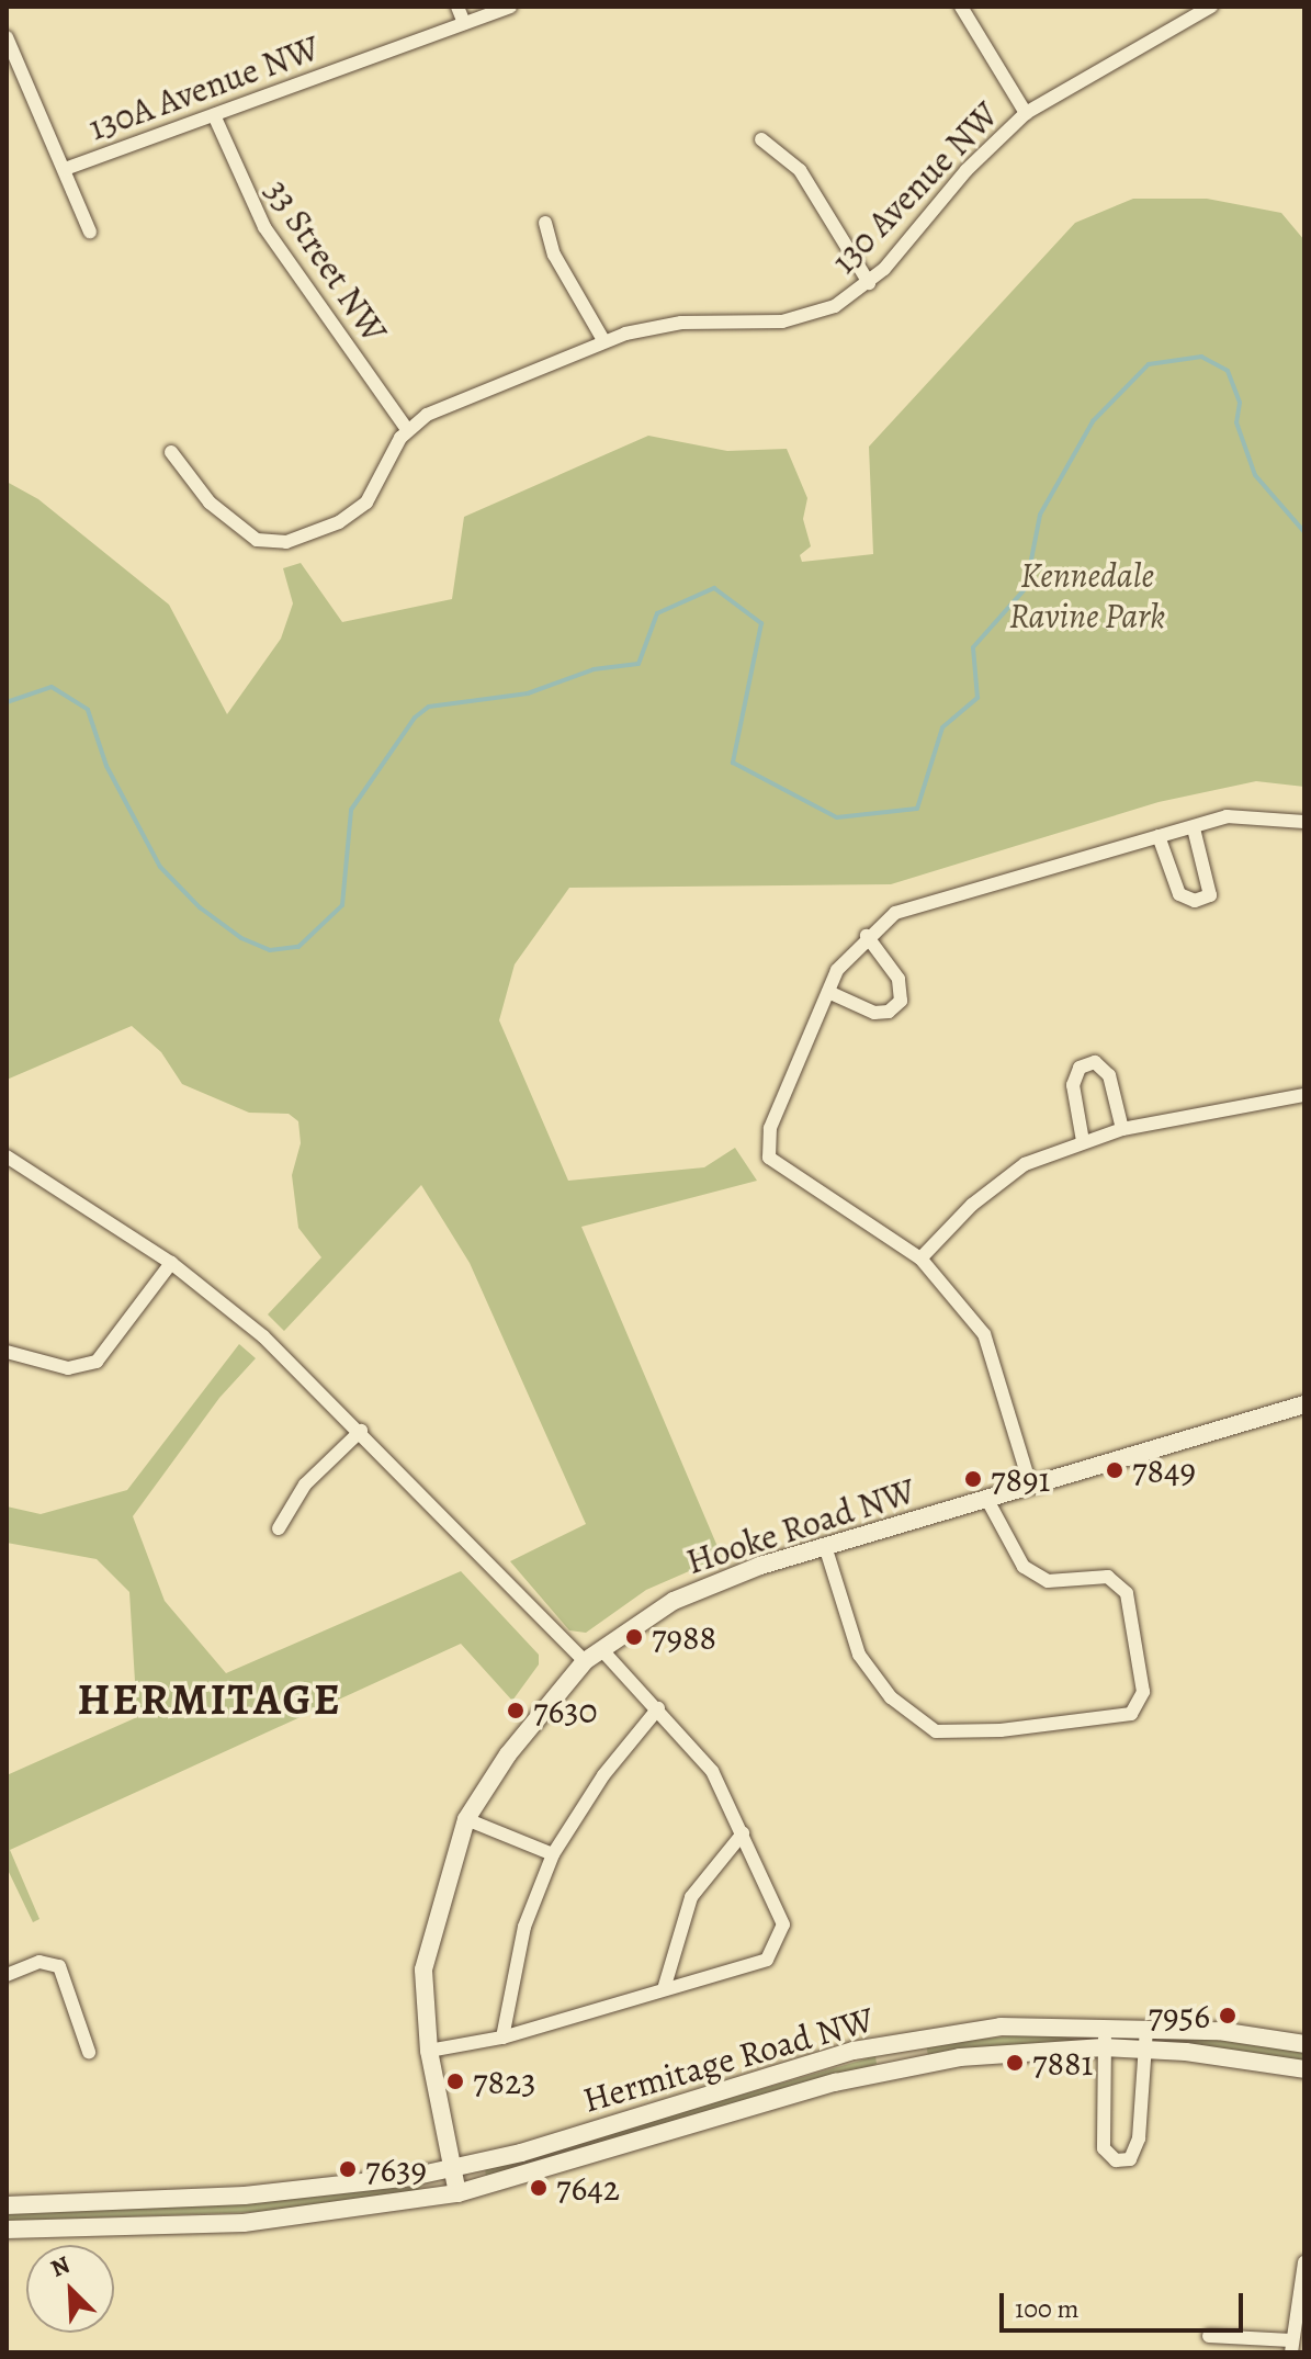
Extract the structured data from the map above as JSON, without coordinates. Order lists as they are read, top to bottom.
{
  "streets": {
    "street": [
      "130A Avenue NW",
      "130 Avenue NW",
      "33 Street NW",
      "Hooke Road NW",
      "Hermitage Road NW"
    ]
  },
  "crossings": [
    ["130A Avenue NW", "33 Street NW"],
    ["130 Avenue NW", "33 Street NW"],
    ["Hooke Road NW", "Hermitage Road NW"]
  ],
  "districts": ["HERMITAGE"],
  "parks": ["Kennedale Ravine Park"],
  "places": [
    "7849",
    "7891",
    "7988",
    "7630",
    "7956",
    "7881",
    "7823",
    "7639",
    "7642"
  ],
  "scale_bar": "100 m",
  "north": "top left"
}
